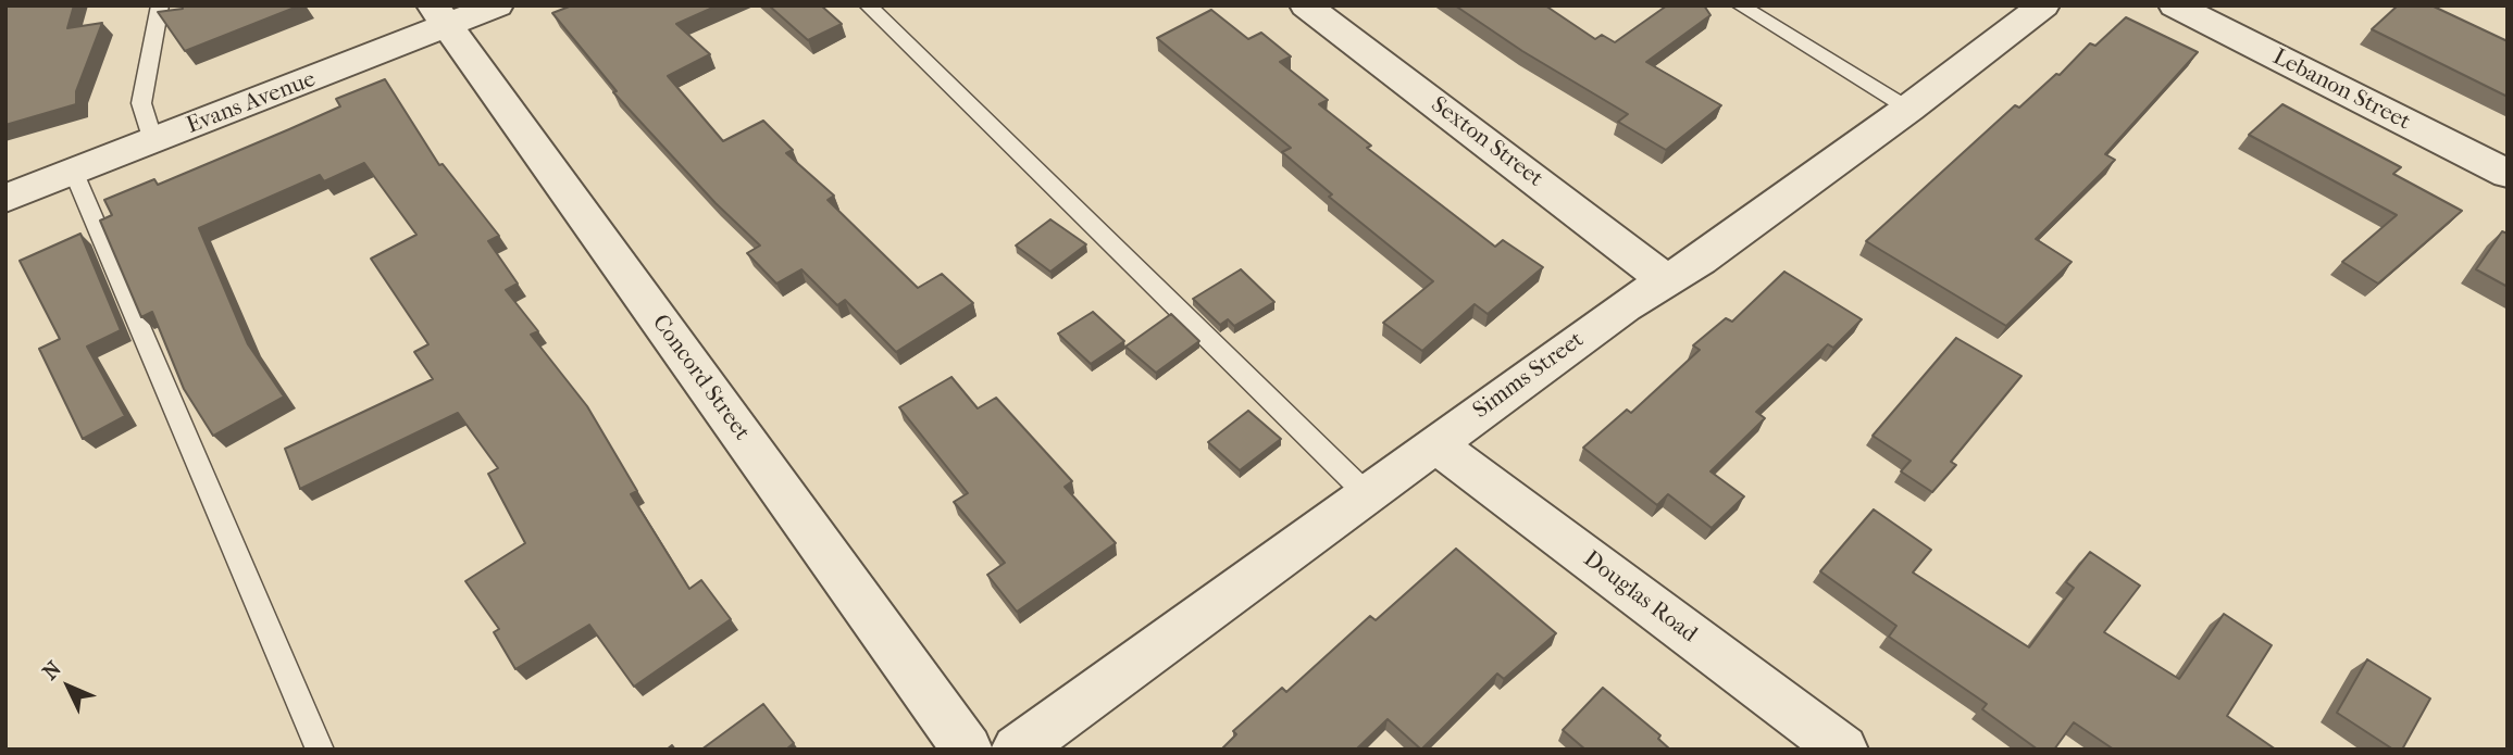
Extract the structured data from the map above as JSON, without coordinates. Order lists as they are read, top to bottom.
{
  "streets": {
    "street": [
      "Lebanon Street",
      "Evans Avenue",
      "Sexton Street",
      "Simms Street",
      "Concord Street",
      "Douglas Road"
    ]
  },
  "crossings": [
    ["Evans Avenue", "Concord Street"],
    ["Sexton Street", "Simms Street"],
    ["Simms Street", "Douglas Road"]
  ],
  "north": "top left"
}
